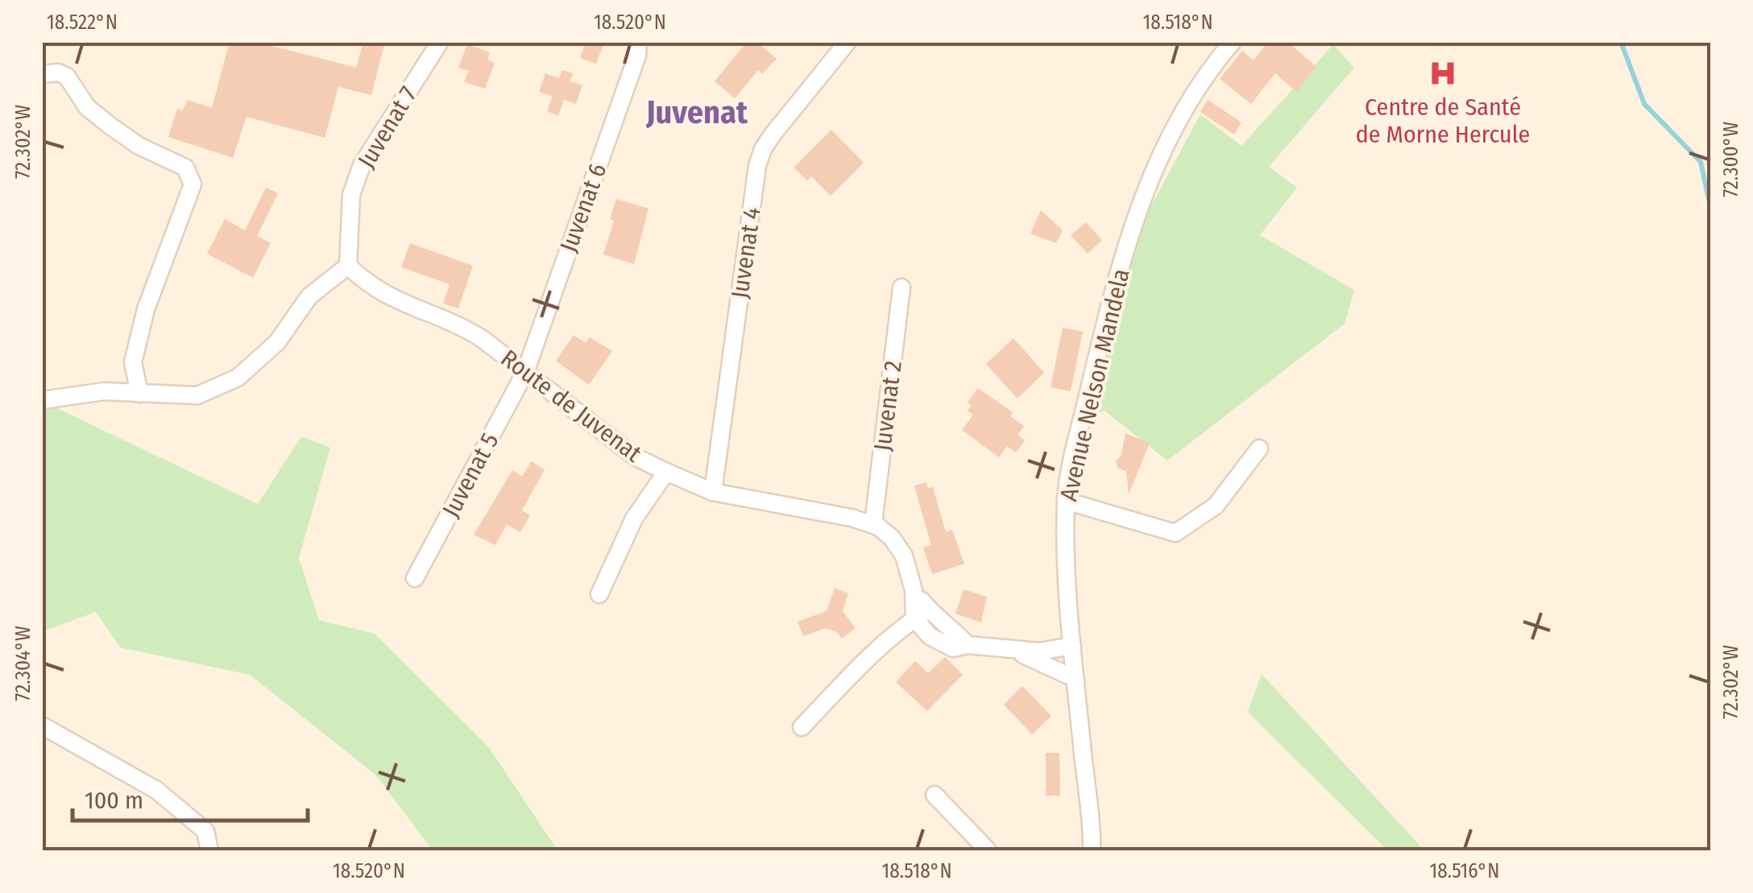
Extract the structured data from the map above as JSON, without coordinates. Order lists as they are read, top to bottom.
{
  "streets": {
    "street": [
      "Juvenat 7",
      "Juvenat 6",
      "Juvenat 4",
      "Avenue Nelson Mandela",
      "Route de Juvenat",
      "Juvenat 2",
      "Juvenat 5"
    ]
  },
  "crossings": [
    ["Juvenat 7", "Route de Juvenat"],
    ["Juvenat 6", "Route de Juvenat"],
    ["Juvenat 6", "Juvenat 5"],
    ["Juvenat 4", "Route de Juvenat"],
    ["Route de Juvenat", "Juvenat 2"],
    ["Route de Juvenat", "Juvenat 5"]
  ],
  "districts": ["Juvenat"],
  "places": {
    "hospital": ["Centre de Santé de Morne Hercule"]
  },
  "scale_bar": "100 m",
  "coordinates": [
    "18.522°N",
    "18.520°N",
    "18.518°N",
    "72.302°W",
    "72.300°W",
    "72.304°W",
    "18.516°N"
  ]
}
